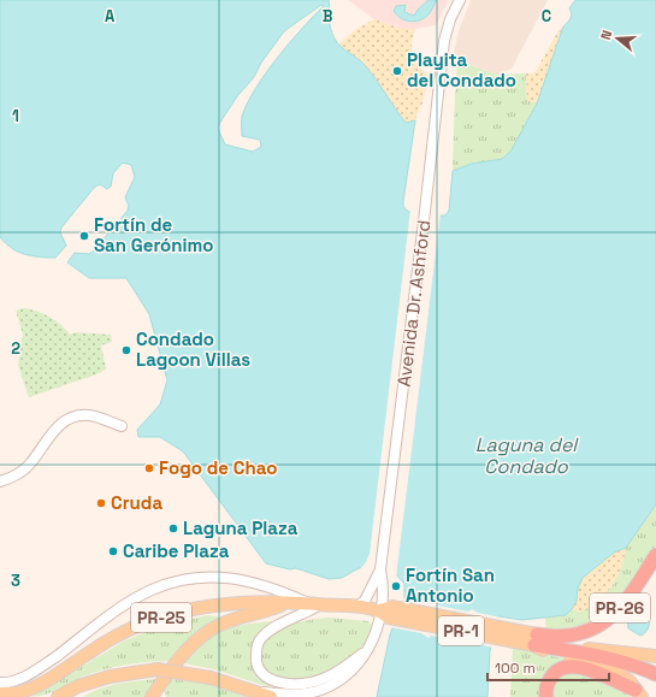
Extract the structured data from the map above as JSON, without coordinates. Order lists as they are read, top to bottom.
{
  "streets": {
    "highway": ["PR-26", "PR-1"],
    "main road": ["PR-25"],
    "street": ["Avenida Dr. Ashford"]
  },
  "crossings": [
    ["Avenida Dr. Ashford", "PR-1"],
    ["PR-26", "PR-1"],
    ["PR-25", "PR-1"]
  ],
  "water": ["Laguna del Condado"],
  "places": [
    "Playita del Condado",
    "Fortín de San Gerónimo",
    "Condado Lagoon Villas",
    "Fogo de Chao",
    "Cruda",
    "Laguna Plaza",
    "Caribe Plaza",
    "Fortín San Antonio"
  ],
  "scale_bar": "100 m",
  "north": "left",
  "grid": {
    "columns": ["A", "B", "C"],
    "rows": ["1", "2", "3"]
  }
}
